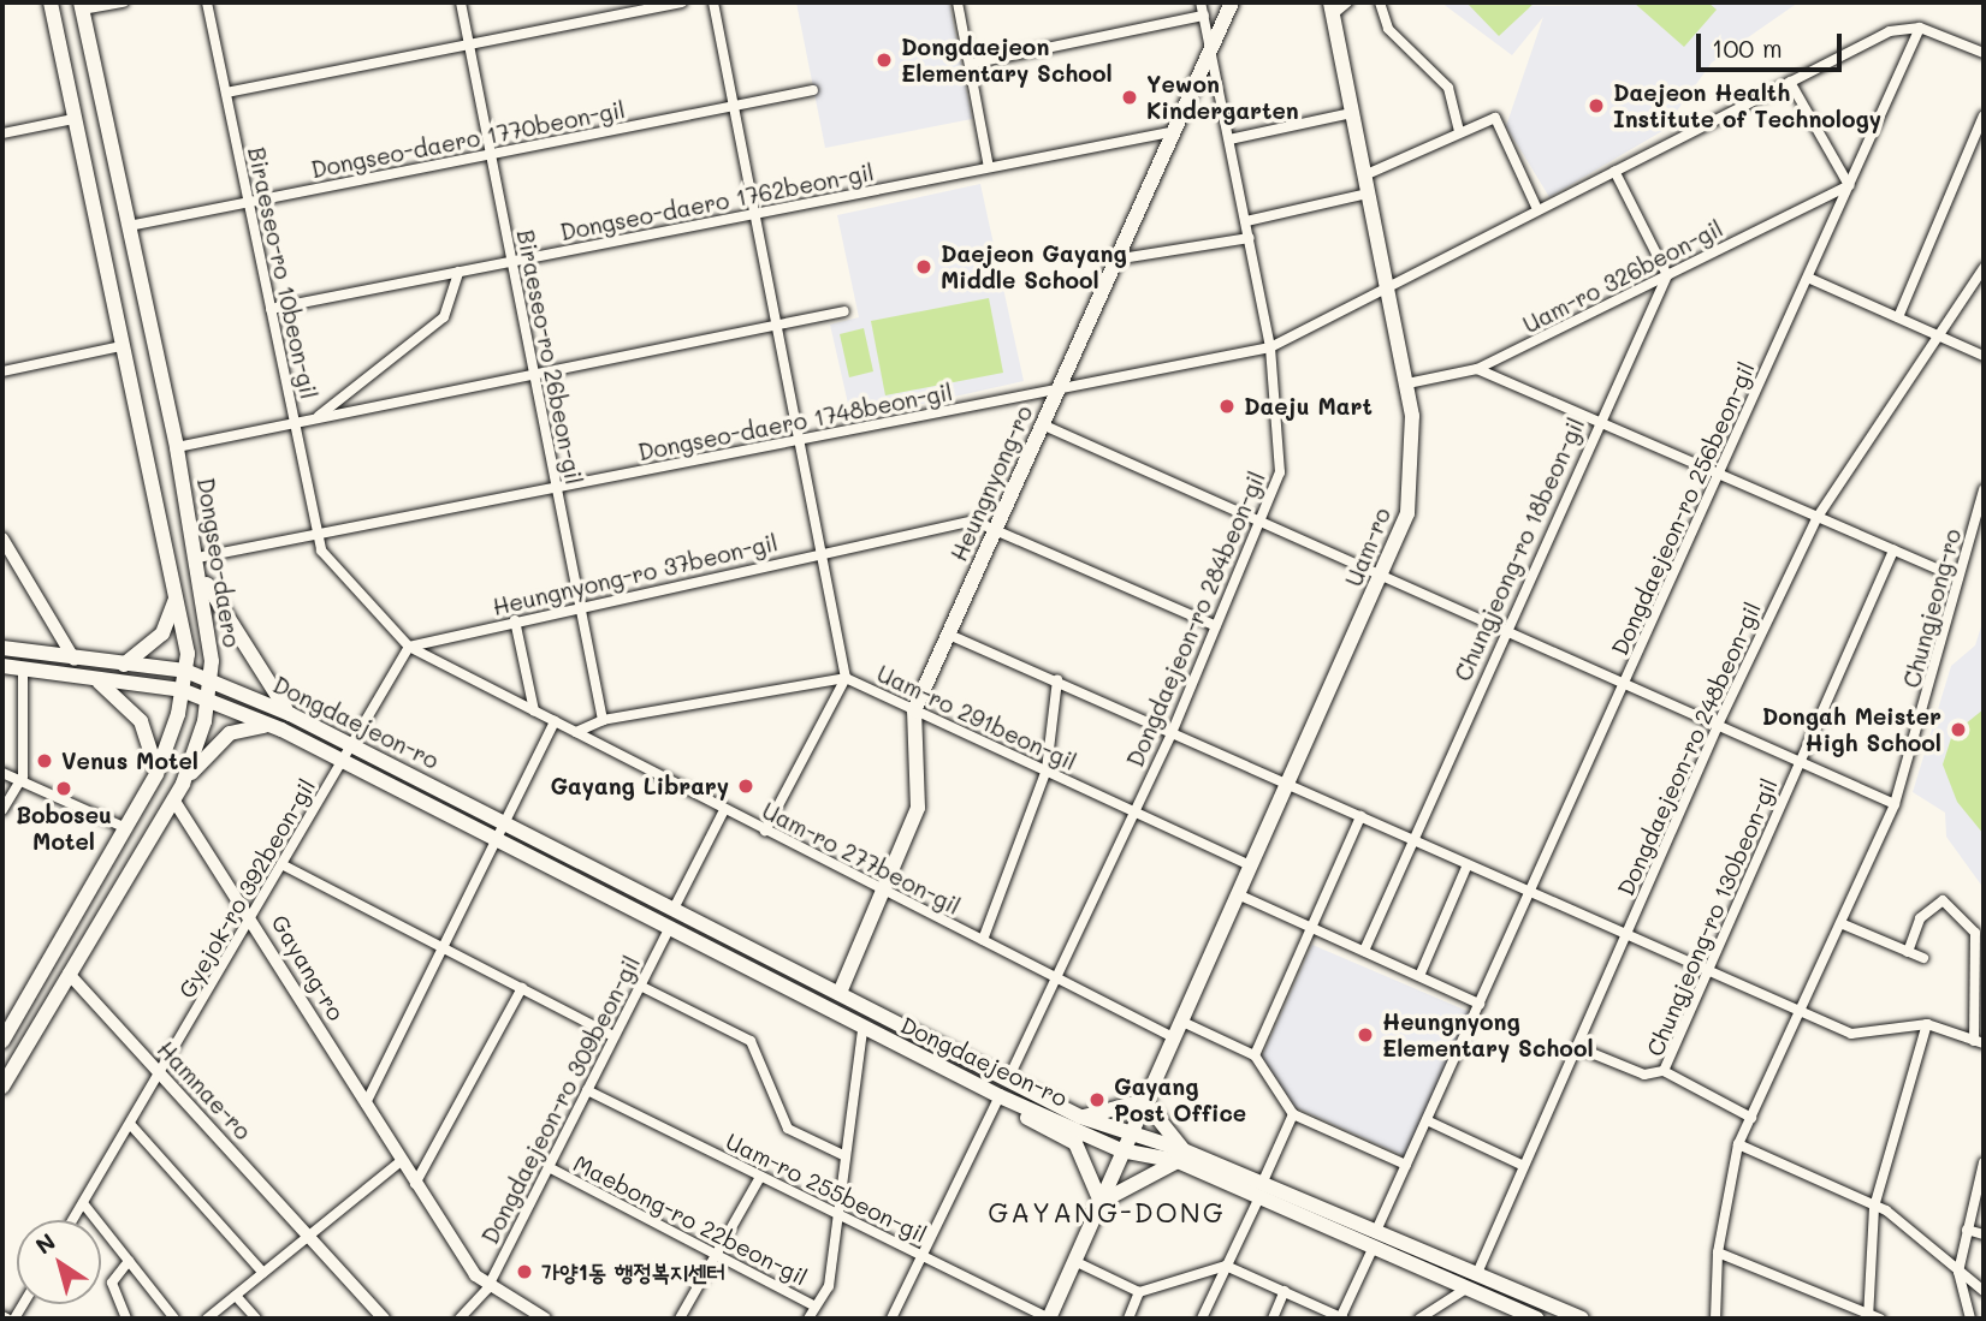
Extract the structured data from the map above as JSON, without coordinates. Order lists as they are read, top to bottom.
{
  "streets": {
    "main road": [
      "Heungnyong-ro",
      "Uam-ro",
      "Dongseo-daero",
      "Dongdaejeon-ro"
    ],
    "street": [
      "Dongseo-daero 1770beon-gil",
      "Dongseo-daero 1762beon-gil",
      "Biraeseo-ro 10beon-gil",
      "Uam-ro 326beon-gil",
      "Biraeseo-ro 26beon-gil",
      "Dongseo-daero 1748beon-gil",
      "Dongdaejeon-ro 256beon-gil",
      "Chungjeong-ro 18beon-gil",
      "Heungnyong-ro 37beon-gil",
      "Chungjeong-ro",
      "Dongdaejeon-ro 284beon-gil",
      "Uam-ro 291beon-gil",
      "Dongdaejeon-ro 248beon-gil",
      "Uam-ro 277beon-gil",
      "Gyejok-ro 392beon-gil",
      "Chungjeong-ro 130beon-gil",
      "Gayang-ro",
      "Hamnae-ro",
      "Dongdaejeon-ro 309beon-gil",
      "Uam-ro 255beon-gil",
      "Maebong-ro 22beon-gil"
    ]
  },
  "crossings": [
    ["Dongseo-daero 1770beon-gil", "Biraeseo-ro 10beon-gil"],
    ["Dongseo-daero 1770beon-gil", "Biraeseo-ro 26beon-gil"],
    ["Dongseo-daero 1770beon-gil", "Dongseo-daero"],
    ["Dongseo-daero 1762beon-gil", "Biraeseo-ro 10beon-gil"],
    ["Dongseo-daero 1762beon-gil", "Biraeseo-ro 26beon-gil"],
    ["Dongseo-daero 1762beon-gil", "Heungnyong-ro"],
    ["Biraeseo-ro 10beon-gil", "Dongseo-daero 1748beon-gil"],
    ["Biraeseo-ro 10beon-gil", "Uam-ro 277beon-gil"],
    ["Uam-ro 326beon-gil", "Dongdaejeon-ro 256beon-gil"],
    ["Uam-ro 326beon-gil", "Uam-ro"],
    ["Uam-ro 326beon-gil", "Chungjeong-ro 18beon-gil"],
    ["Biraeseo-ro 26beon-gil", "Dongseo-daero 1748beon-gil"],
    ["Biraeseo-ro 26beon-gil", "Heungnyong-ro 37beon-gil"],
    ["Biraeseo-ro 26beon-gil", "Uam-ro 291beon-gil"],
    ["Dongseo-daero 1748beon-gil", "Heungnyong-ro"],
    ["Dongseo-daero 1748beon-gil", "Uam-ro"],
    ["Dongseo-daero 1748beon-gil", "Dongseo-daero"],
    ["Dongseo-daero 1748beon-gil", "Dongdaejeon-ro 284beon-gil"],
    ["Heungnyong-ro", "Heungnyong-ro 37beon-gil"],
    ["Heungnyong-ro", "Dongdaejeon-ro 284beon-gil"],
    ["Heungnyong-ro", "Uam-ro 291beon-gil"],
    ["Heungnyong-ro", "Dongdaejeon-ro"],
    ["Heungnyong-ro", "Uam-ro 277beon-gil"],
    ["Dongdaejeon-ro 256beon-gil", "Dongdaejeon-ro"],
    ["Uam-ro", "Uam-ro 291beon-gil"],
    ["Uam-ro", "Dongdaejeon-ro"],
    ["Uam-ro", "Uam-ro 277beon-gil"],
    ["Uam-ro", "Uam-ro 255beon-gil"],
    ["Dongseo-daero", "Dongdaejeon-ro"],
    ["Dongseo-daero", "Gayang-ro"],
    ["Dongseo-daero", "Hamnae-ro"],
    ["Heungnyong-ro 37beon-gil", "Dongdaejeon-ro 284beon-gil"],
    ["Heungnyong-ro 37beon-gil", "Uam-ro 277beon-gil"],
    ["Chungjeong-ro", "Chungjeong-ro 130beon-gil"],
    ["Dongdaejeon-ro 284beon-gil", "Uam-ro 291beon-gil"],
    ["Dongdaejeon-ro 284beon-gil", "Dongdaejeon-ro"],
    ["Dongdaejeon-ro 284beon-gil", "Uam-ro 277beon-gil"],
    ["Uam-ro 291beon-gil", "Uam-ro 277beon-gil"],
    ["Dongdaejeon-ro", "Dongdaejeon-ro 248beon-gil"],
    ["Dongdaejeon-ro", "Gyejok-ro 392beon-gil"],
    ["Dongdaejeon-ro", "Dongdaejeon-ro 309beon-gil"],
    ["Gyejok-ro 392beon-gil", "Gayang-ro"],
    ["Gyejok-ro 392beon-gil", "Hamnae-ro"],
    ["Gayang-ro", "Dongdaejeon-ro 309beon-gil"],
    ["Dongdaejeon-ro 309beon-gil", "Uam-ro 255beon-gil"],
    ["Dongdaejeon-ro 309beon-gil", "Maebong-ro 22beon-gil"]
  ],
  "districts": ["GAYANG-DONG"],
  "places": [
    "Dongdaejeon Elementary School",
    "Yewon Kindergarten",
    "Daejeon Health Institute of Technology",
    "Daejeon Gayang Middle School",
    "Daeju Mart",
    "Dongah Meister High School",
    "Venus Motel",
    "Gayang Library",
    "Boboseu Motel",
    "Heungnyong Elementary School",
    "Gayang Post Office",
    "가양1동 행정복지센터"
  ],
  "scale_bar": "100 m",
  "north": "top left"
}
